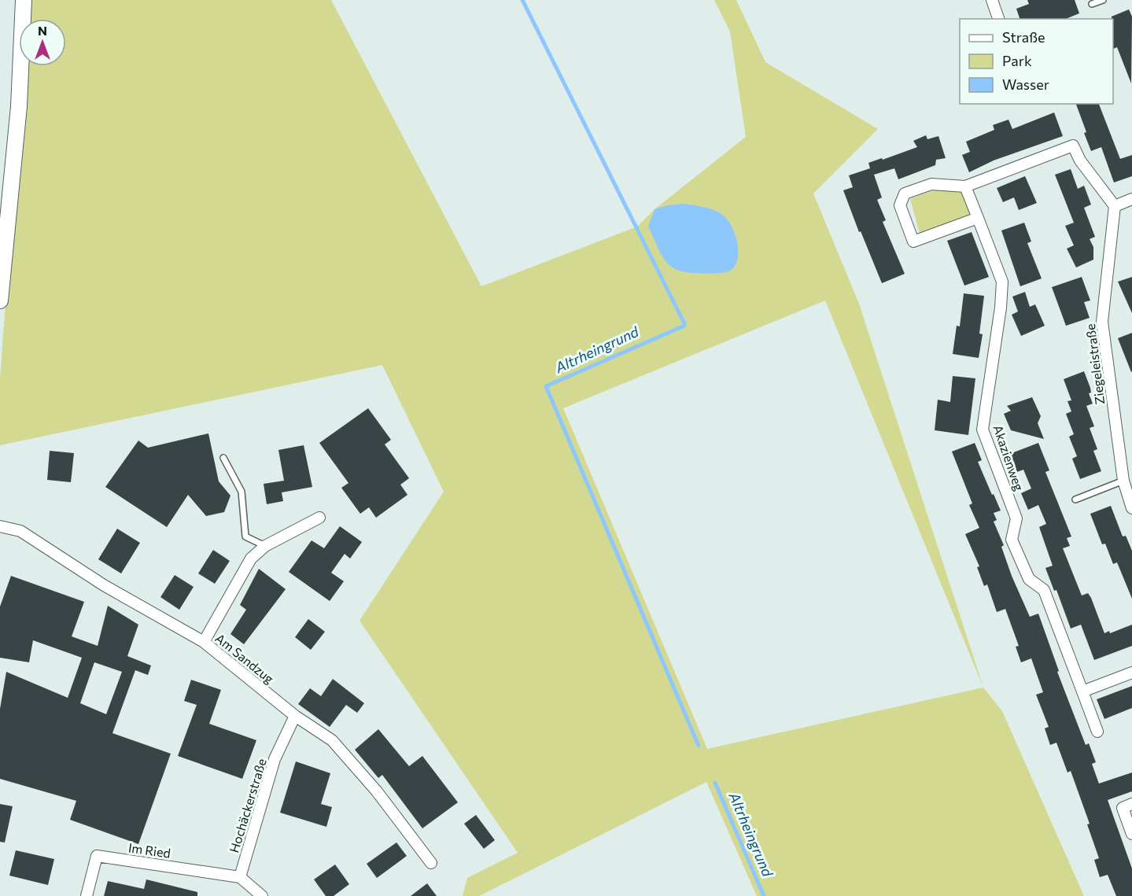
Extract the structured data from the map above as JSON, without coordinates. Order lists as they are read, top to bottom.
{
  "streets": {
    "street": [
      "Ziegeleistraße",
      "Akazienweg",
      "Am Sandzug",
      "Hochäckerstraße",
      "Im Ried"
    ]
  },
  "crossings": [
    ["Am Sandzug", "Hochäckerstraße"],
    ["Hochäckerstraße", "Im Ried"]
  ],
  "water": ["Altrheingrund"],
  "legend": ["Straße", "Park", "Wasser"],
  "north": "top"
}
